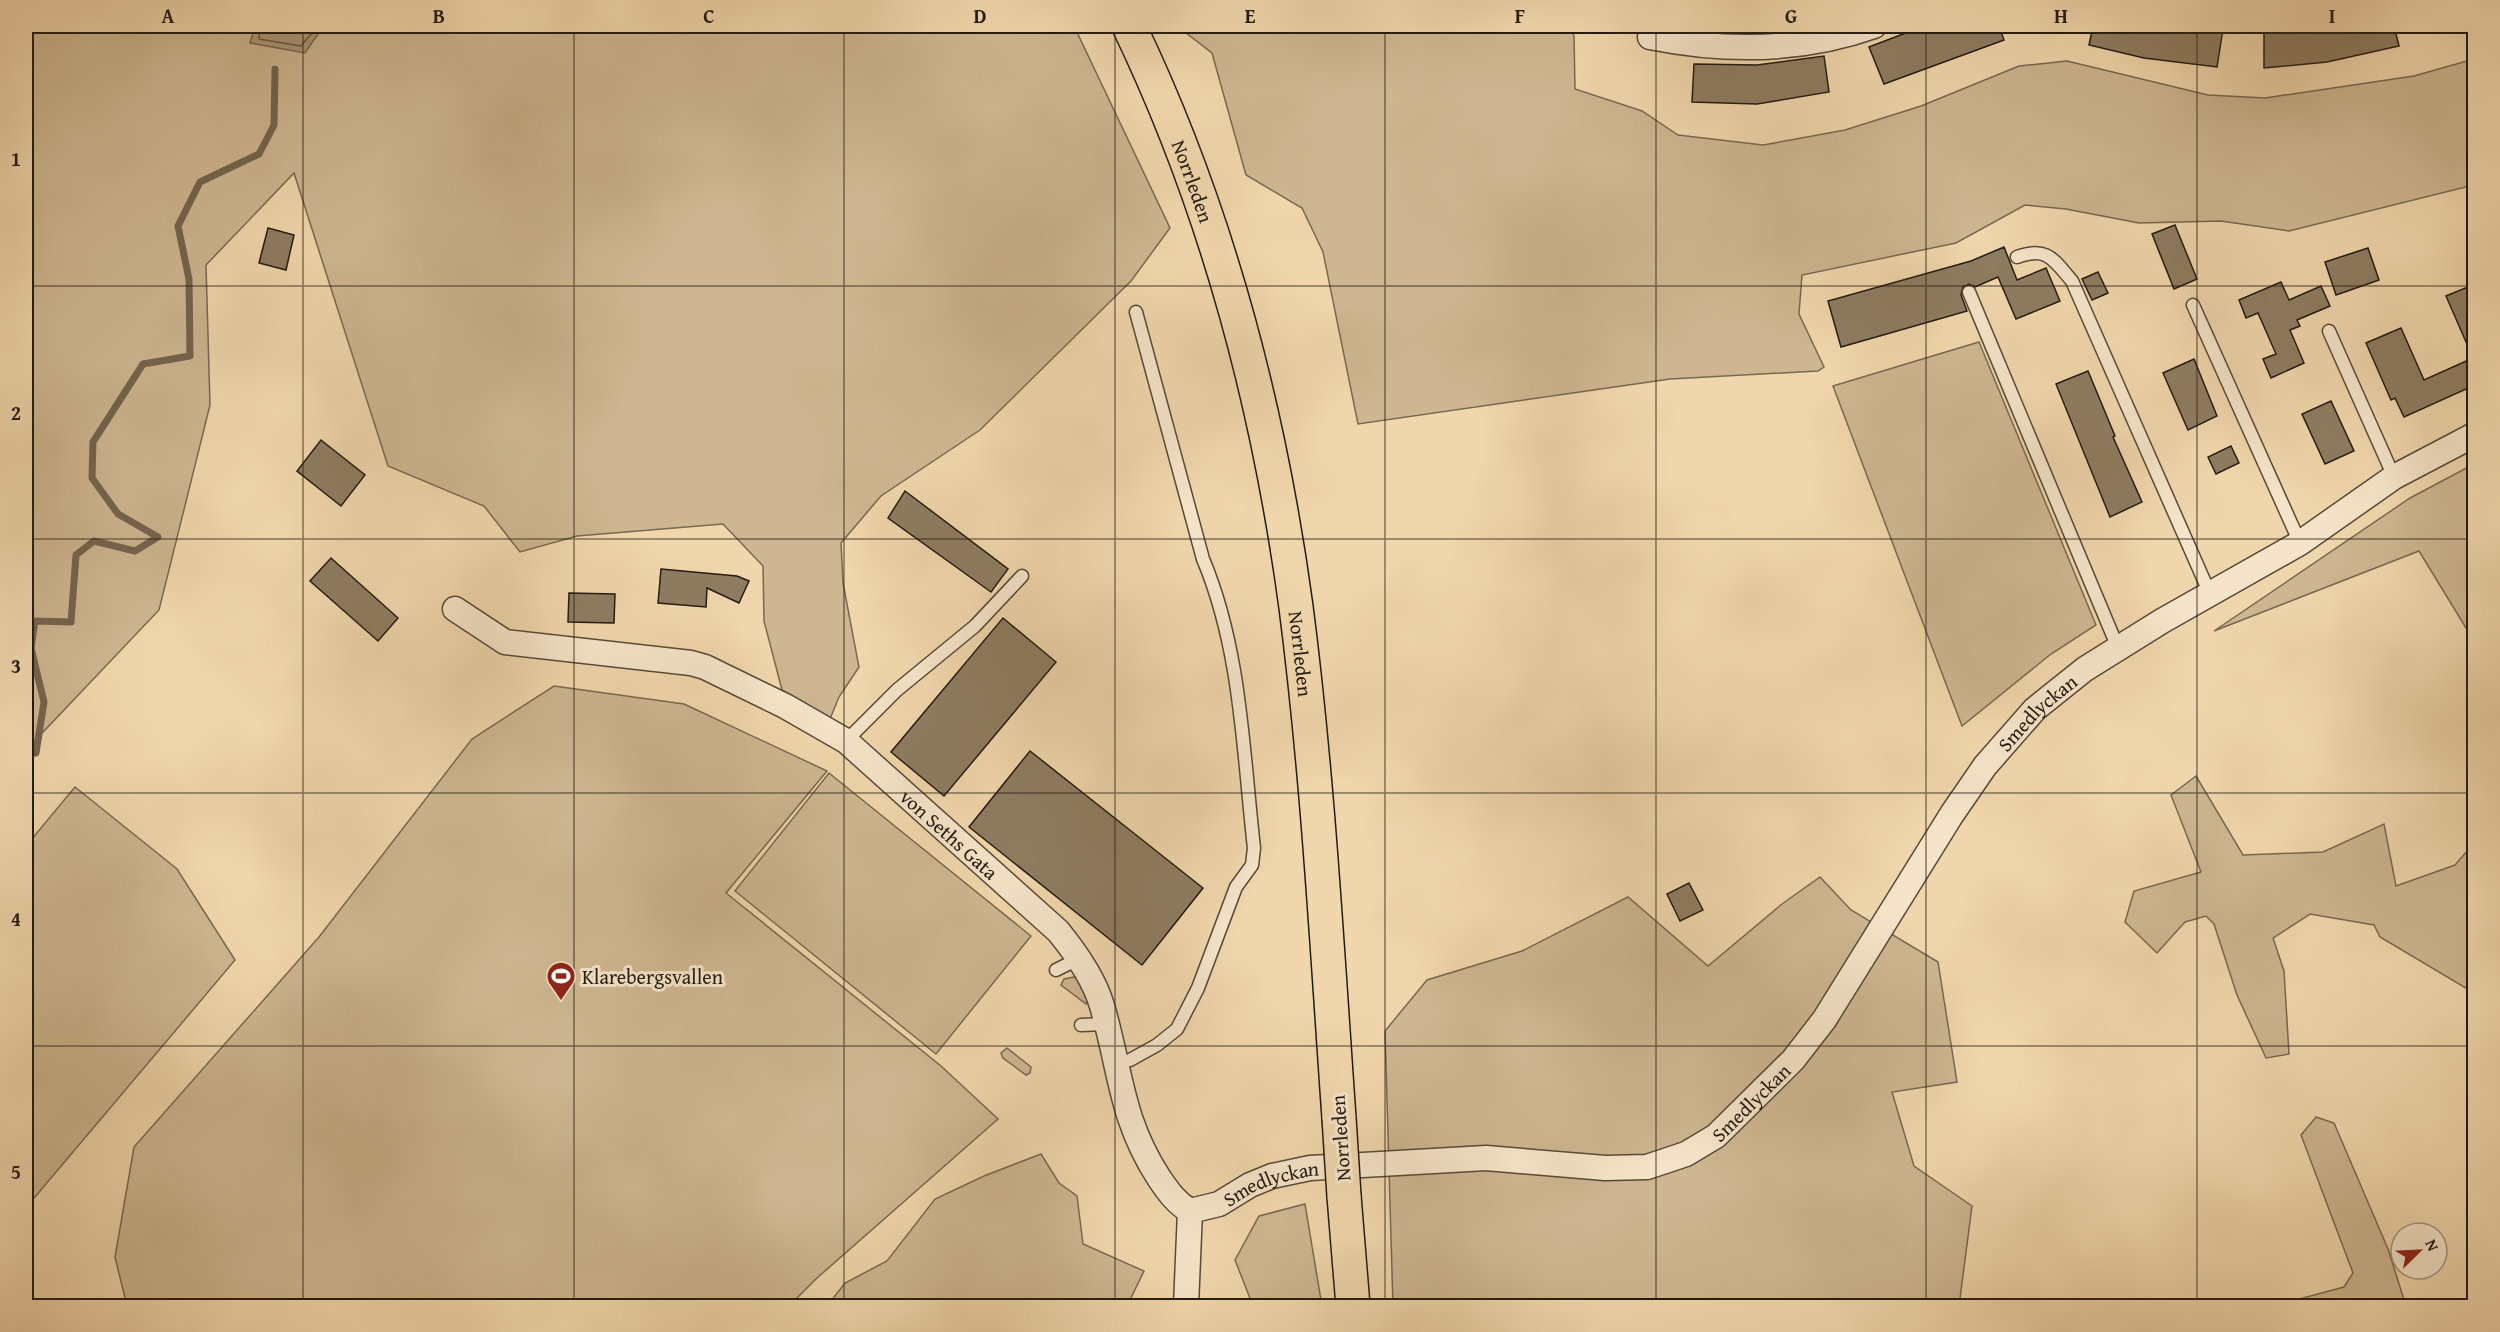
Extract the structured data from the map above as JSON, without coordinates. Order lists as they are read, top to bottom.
{
  "streets": {
    "highway": ["Norrleden"],
    "street": ["Smedlyckan", "von Seths Gata"]
  },
  "crossings": [
    ["Smedlyckan", "von Seths Gata"]
  ],
  "places": {
    "sports": ["Klarebergsvallen"]
  },
  "north": "top right",
  "grid": {
    "columns": [
      "A",
      "B",
      "C",
      "D",
      "E",
      "F",
      "G",
      "H",
      "I"
    ],
    "rows": [
      "1",
      "2",
      "3",
      "4",
      "5"
    ]
  }
}
